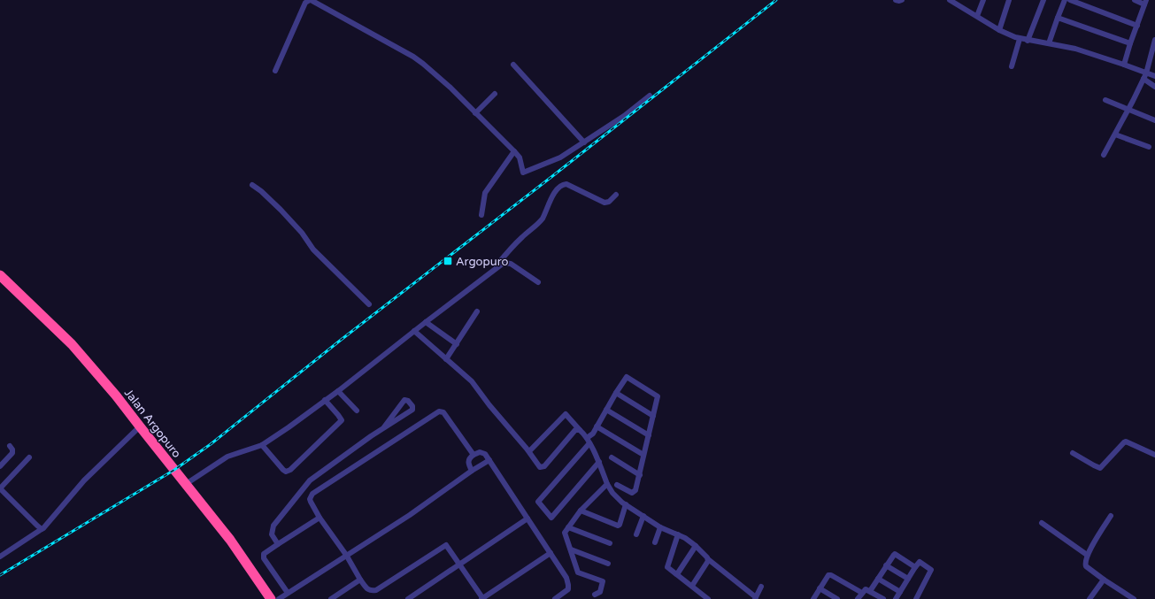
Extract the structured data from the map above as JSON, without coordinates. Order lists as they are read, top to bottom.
{
  "streets": {
    "highway": ["Jalan Argopuro"]
  },
  "places": {
    "transit": ["Argopuro"]
  }
}
